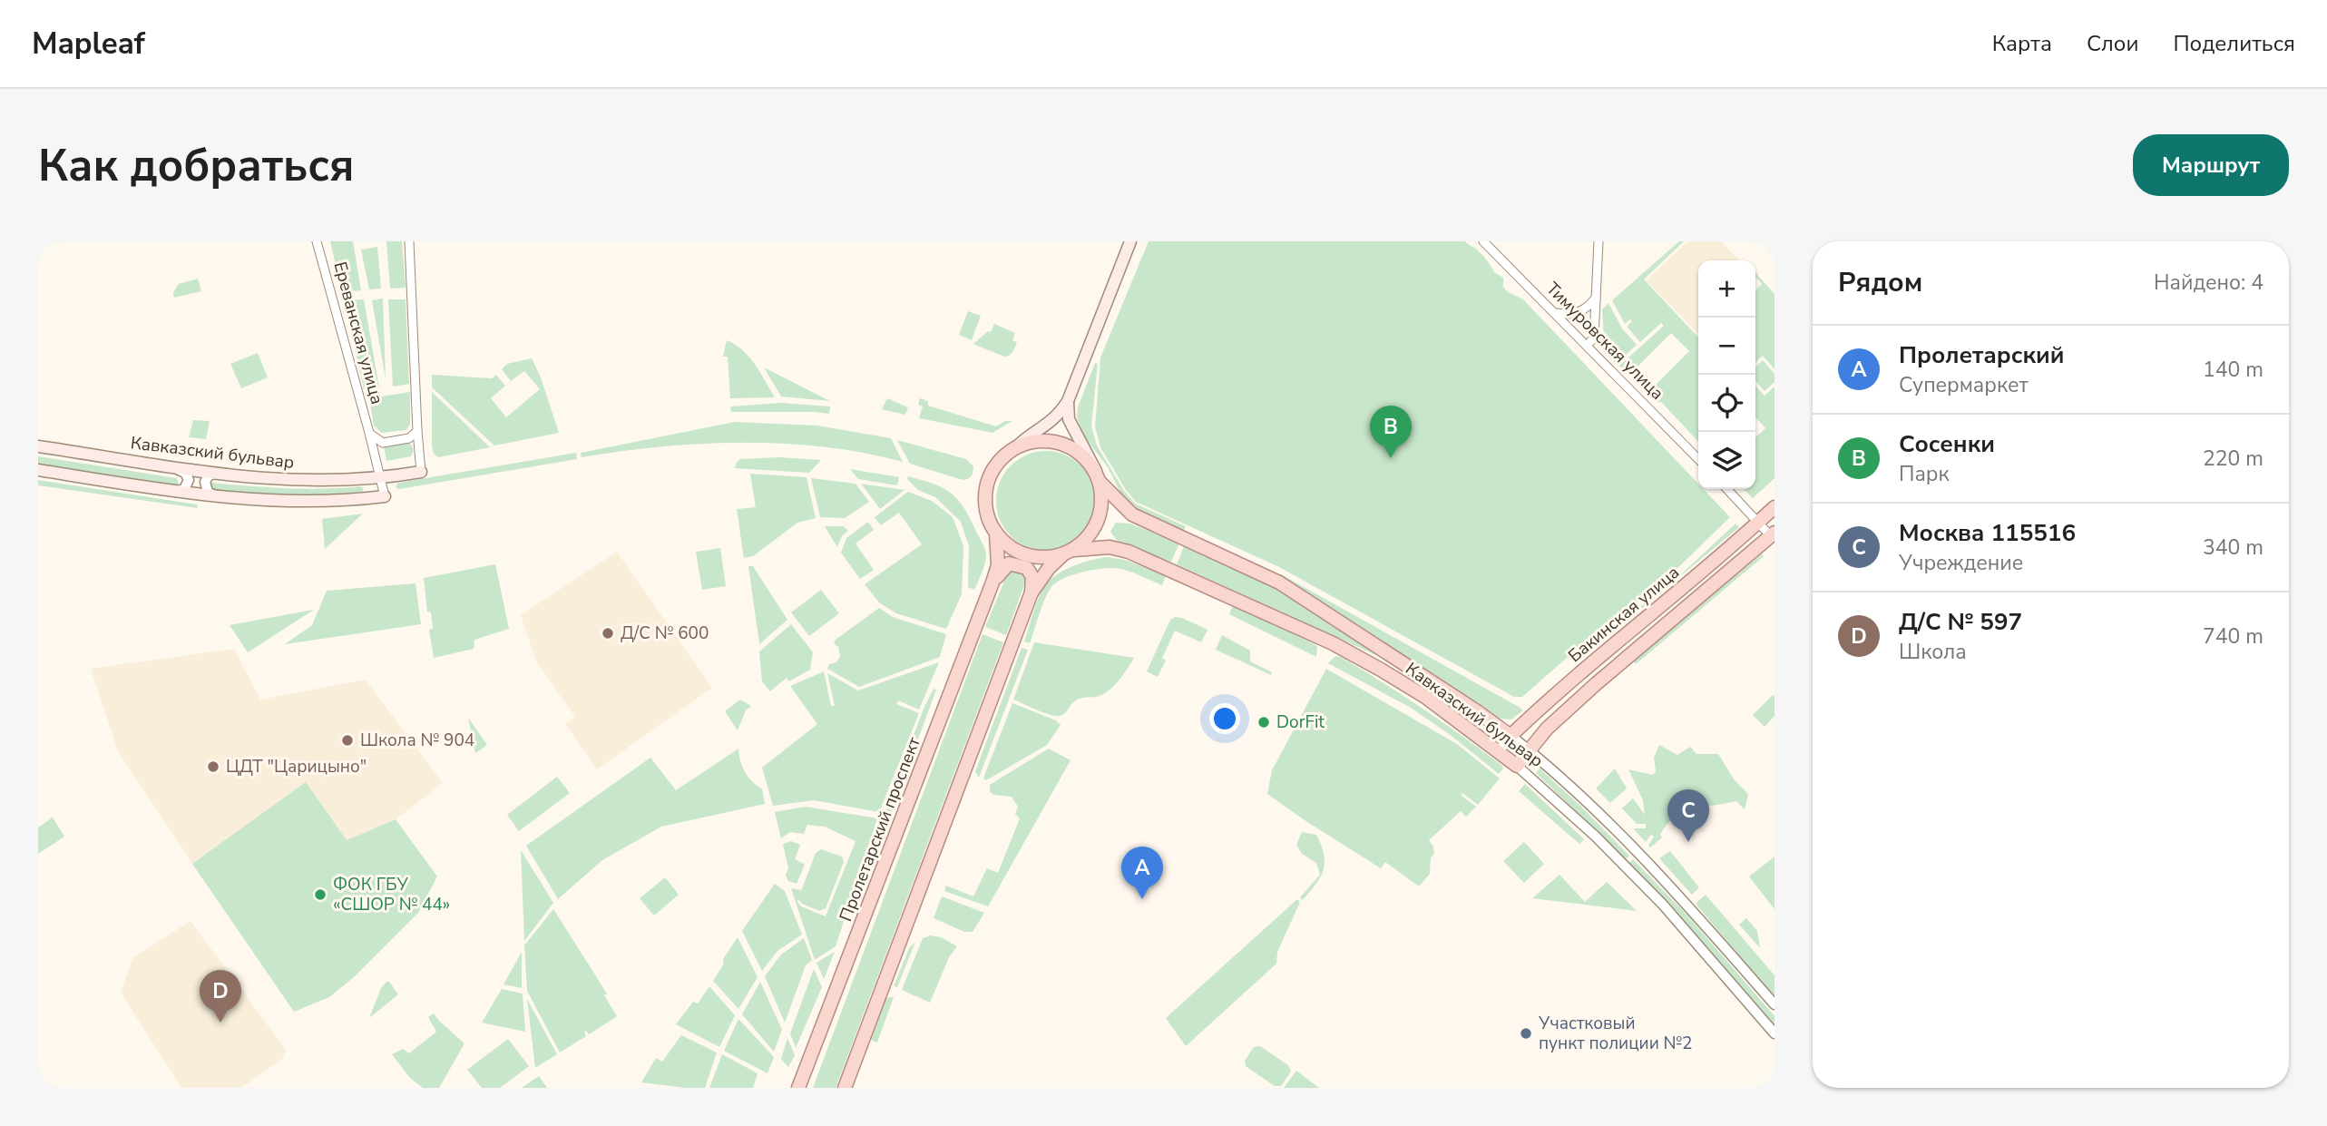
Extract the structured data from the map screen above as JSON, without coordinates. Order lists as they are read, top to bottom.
{
  "streets": {
    "main road": ["Кавказский бульвар", "Бакинская улица", "Пролетарский проспект"],
    "street": ["Ереванская улица", "Тимуровская улица"]
  },
  "crossings": [
    ["Ереванская улица", "Кавказский бульвар"],
    ["Кавказский бульвар", "Бакинская улица"],
    ["Кавказский бульвар", "Пролетарский проспект"]
  ],
  "places": [
    "Д/C № 600",
    "DorFit",
    "Школа № 904",
    "ЦДТ \"Царицыно\"",
    "ФОК ГБУ «СШОР № 44»",
    "Участковый пункт полиции №2"
  ],
  "page": {
    "header": "Mapleaf",
    "nav": ["Карта", "Слои", "Поделиться"],
    "buttons": "Маршрут",
    "title": "Как добраться",
    "heading": ["Рядом", "Найдено: 4"],
    "map_buttons": ["+", "−"],
    "list": [
      {
        "mark": "A",
        "name": "Пролетарский",
        "note": "Супермаркет",
        "value": "140 m"
      },
      {
        "mark": "B",
        "name": "Сосенки",
        "note": "Парк",
        "value": "220 m"
      },
      {
        "mark": "C",
        "name": "Москва 115516",
        "note": "Учреждение",
        "value": "340 m"
      },
      {
        "mark": "D",
        "name": "Д/C № 597",
        "note": "Школа",
        "value": "740 m"
      }
    ],
    "pins": [
      "B",
      "C",
      "A",
      "D"
    ]
  }
}
